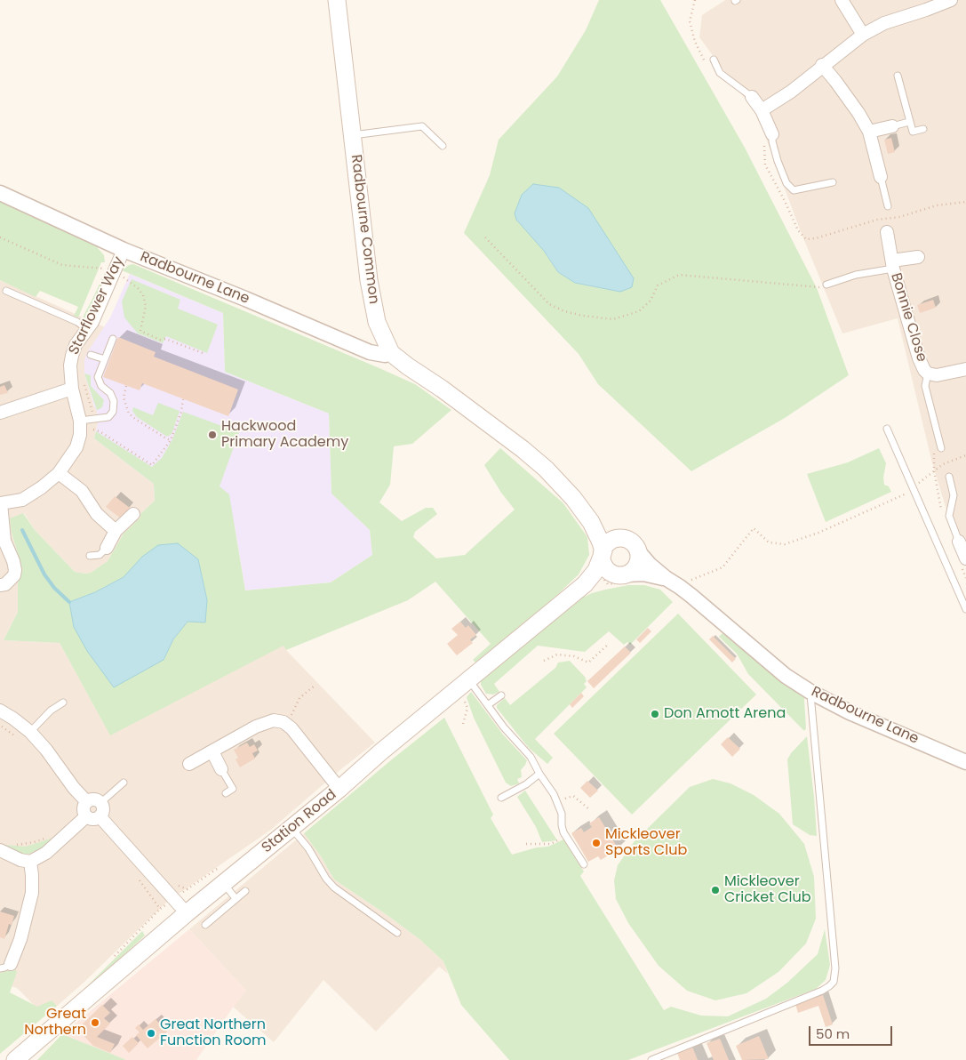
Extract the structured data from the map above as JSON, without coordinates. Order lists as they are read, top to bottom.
{
  "streets": {
    "main road": ["Radbourne Common", "Station Road"],
    "street": ["Radbourne Lane", "Starflower Way", "Bonnie Close"]
  },
  "crossings": [
    ["Radbourne Common", "Radbourne Lane"],
    ["Radbourne Common", "Station Road"],
    ["Radbourne Lane", "Starflower Way"],
    ["Radbourne Lane", "Station Road"]
  ],
  "places": [
    "Hackwood Primary Academy",
    "Don Amott Arena",
    "Mickleover Sports Club",
    "Mickleover Cricket Club",
    "Great Northern",
    "Great Northern Function Room"
  ],
  "scale_bar": "50 m"
}
